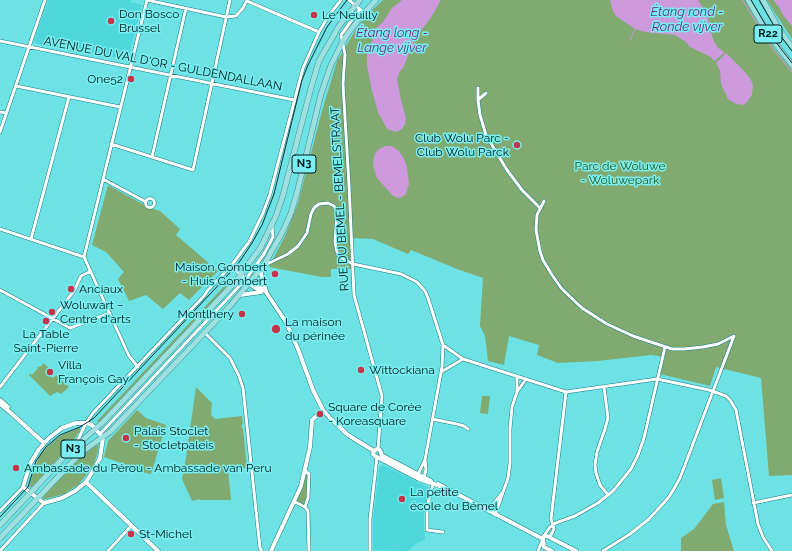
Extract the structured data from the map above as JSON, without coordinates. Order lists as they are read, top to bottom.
{
  "streets": {
    "main road": ["R22", "N3"],
    "street": ["AVENUE DU VAL D'OR - GULDENDALLAAN", "RUE DU BEMEL - BEMELSTRAAT"]
  },
  "crossings": [
    ["N3", "RUE DU BEMEL - BEMELSTRAAT"]
  ],
  "water": ["Étang rond - Ronde vijver", "Étang long - Lange vijver"],
  "parks": ["Parc de Woluwe - Woluwepark"],
  "places": [
    "Le Neuilly",
    "Don Bosco Brussel",
    "One52",
    "Club Wolu Parc - Club Wolu Parck",
    "Maison Gombert - Huis Gombert",
    "Anciaux",
    "Woluwart – Centre d'arts",
    "Montlhery",
    "La Table Saint-Pierre",
    "La maison du périnée",
    "Wittockiana",
    "Villa François Gay",
    "Square de Corée - Koreasquare",
    "Palais Stoclet - Stocletpaleis",
    "Ambassade du Pérou - Ambassade van Peru",
    "La petite école du Bémel",
    "St-Michel"
  ]
}
